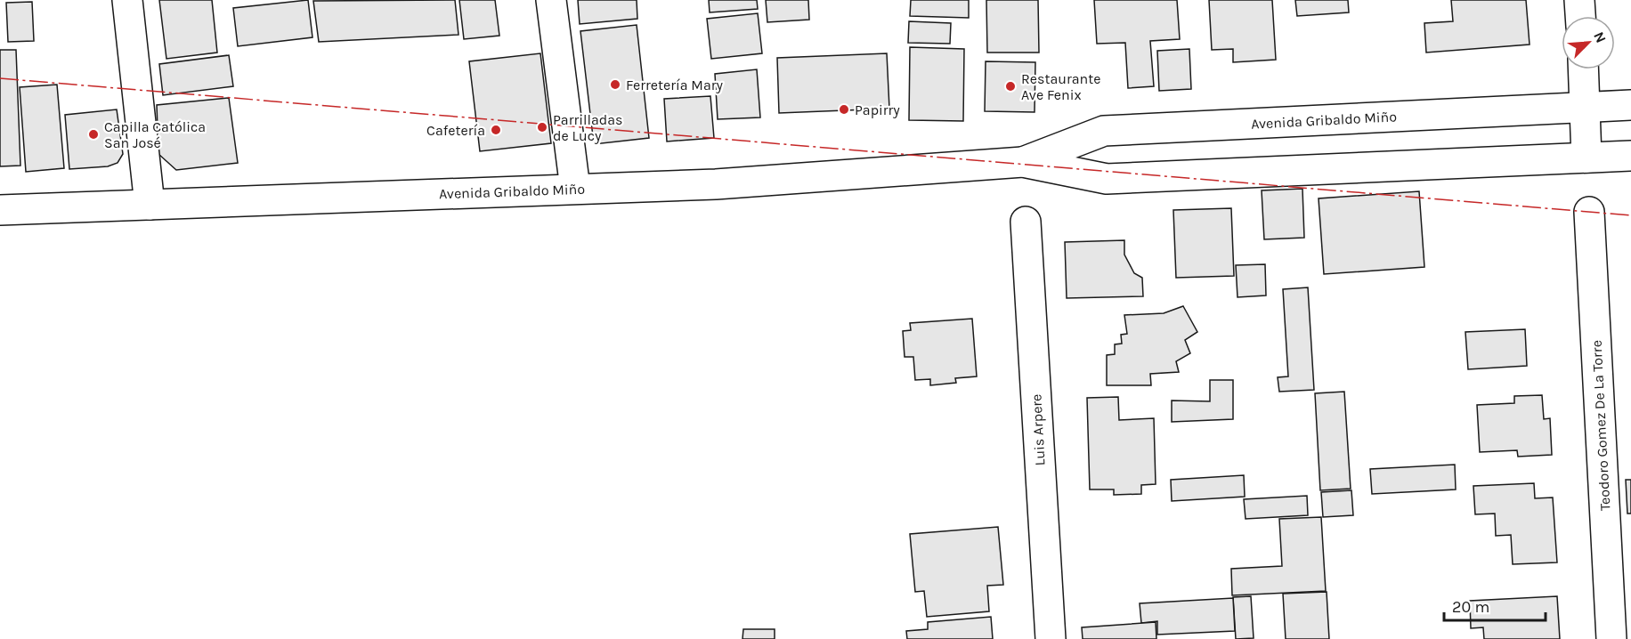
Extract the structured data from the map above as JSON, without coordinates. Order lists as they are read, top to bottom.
{
  "streets": {
    "street": ["Avenida Gribaldo Miño", "Teodoro Gomez De La Torre", "Luis Arpere"]
  },
  "places": [
    "Ferretería Mary",
    "Restaurante Ave Fenix",
    "Papirry",
    "Parrilladas de Lucy",
    "Cafetería",
    "Capilla Católica San José"
  ],
  "scale_bar": "20 m",
  "north": "top right"
}
